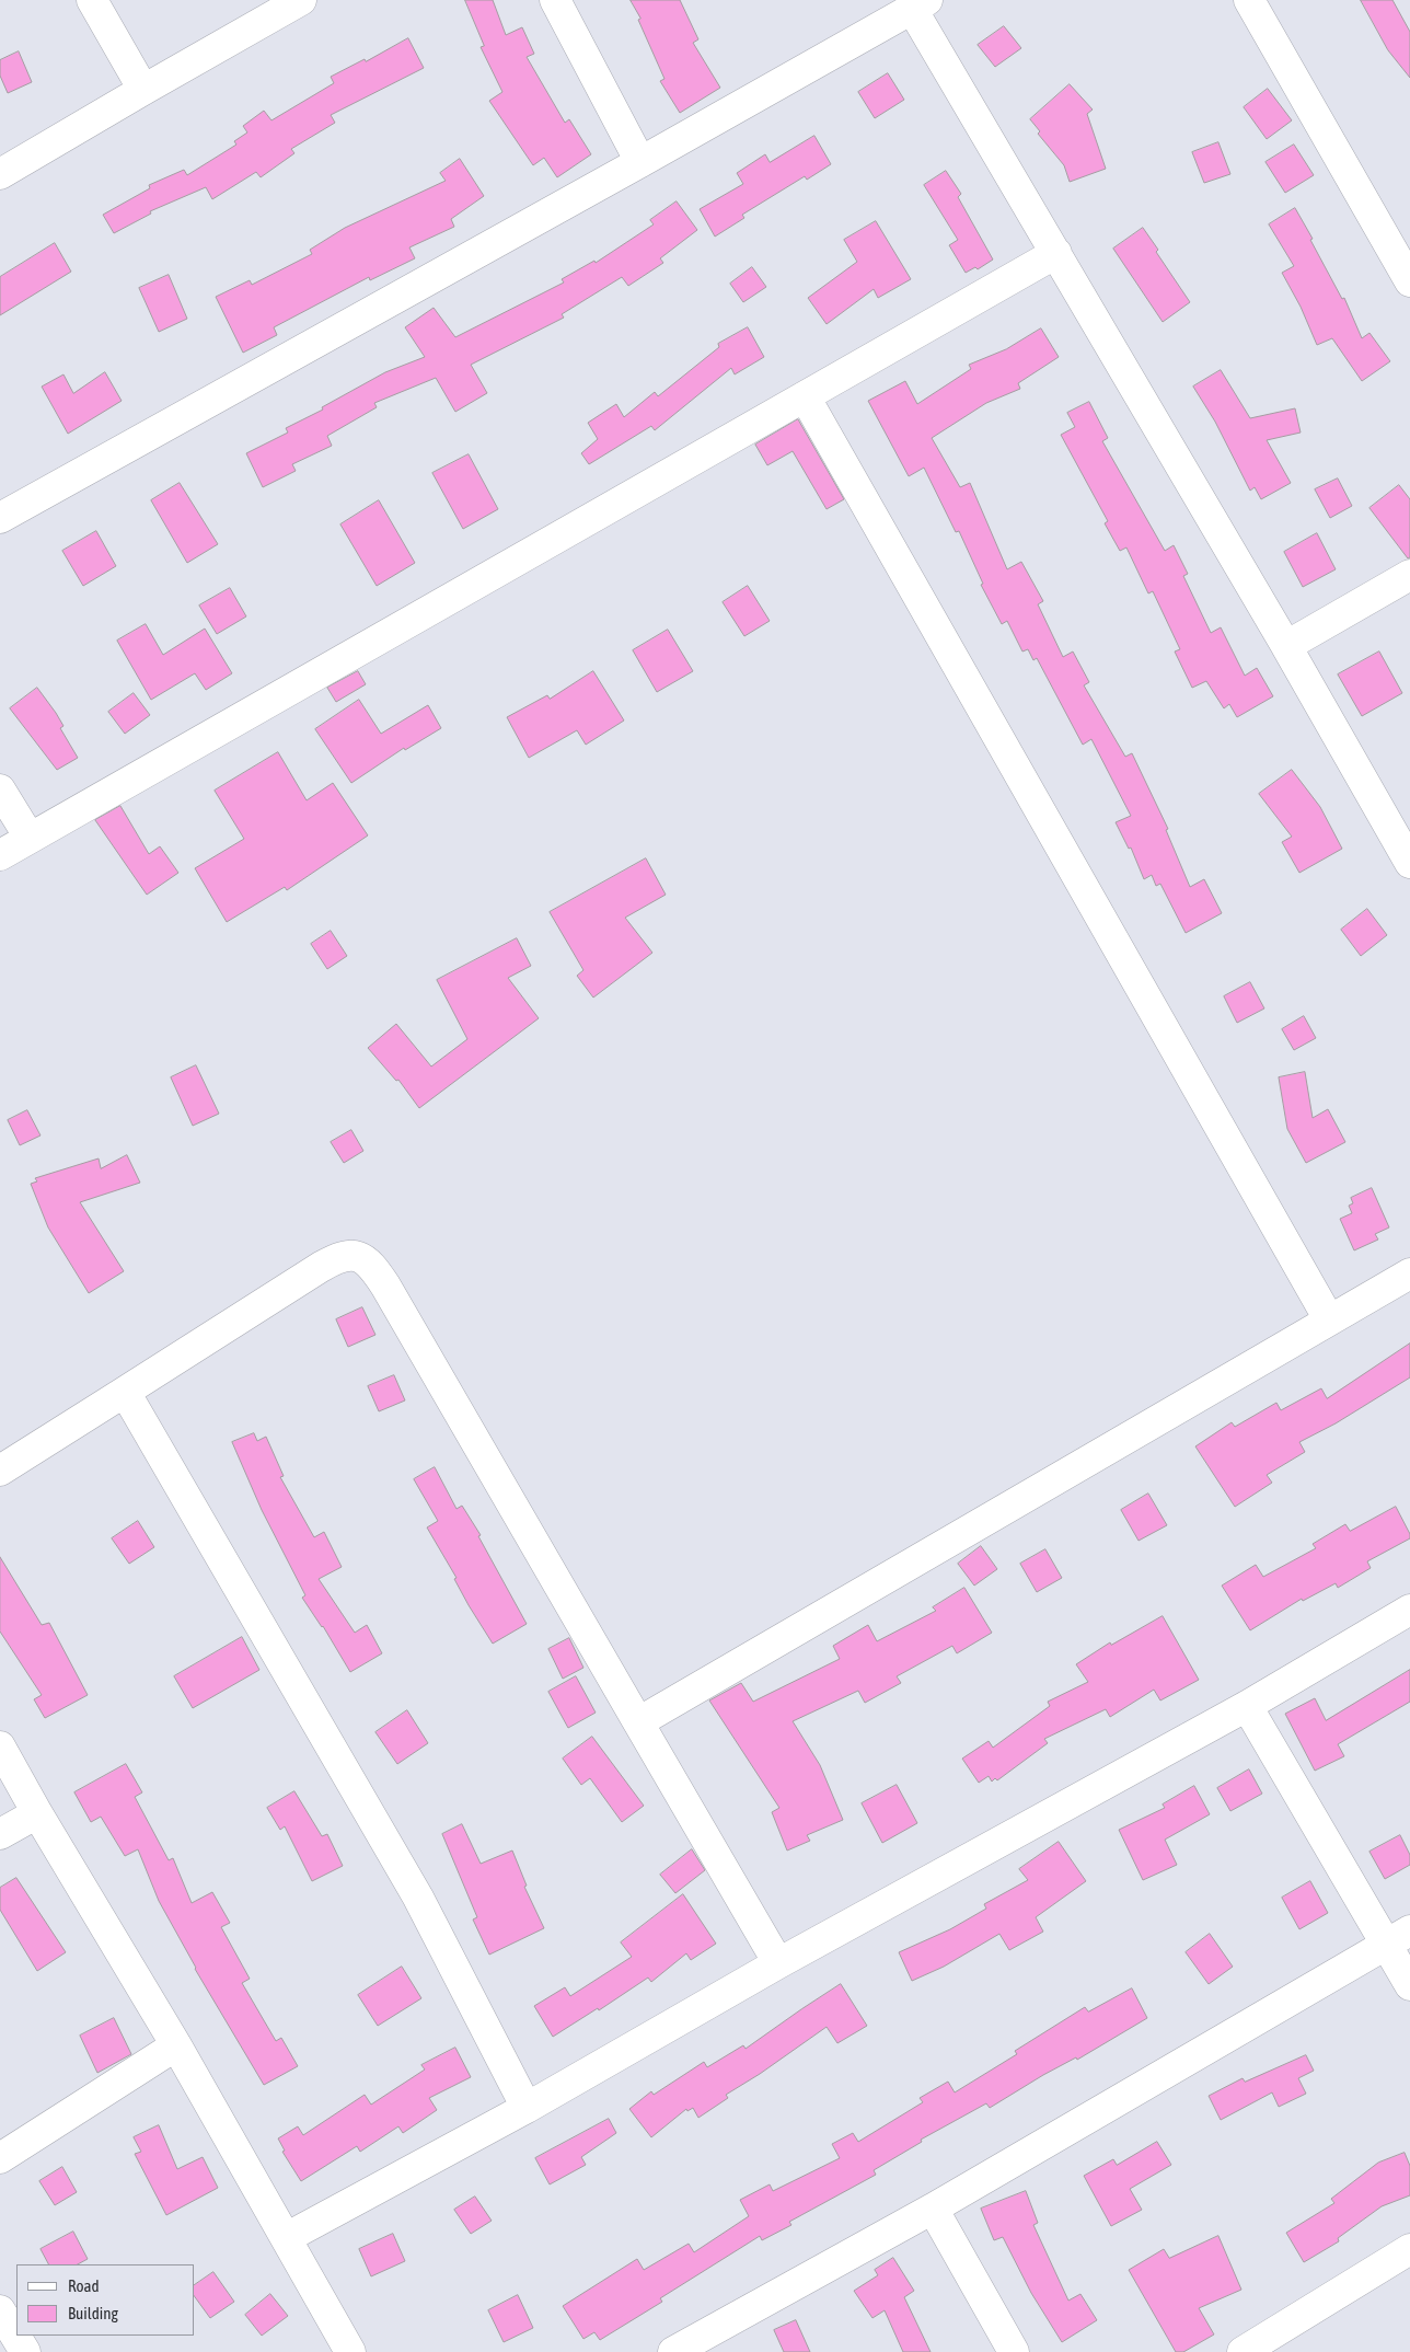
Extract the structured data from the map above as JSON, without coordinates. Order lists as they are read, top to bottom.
{
  "legend": ["Road", "Building"]
}
